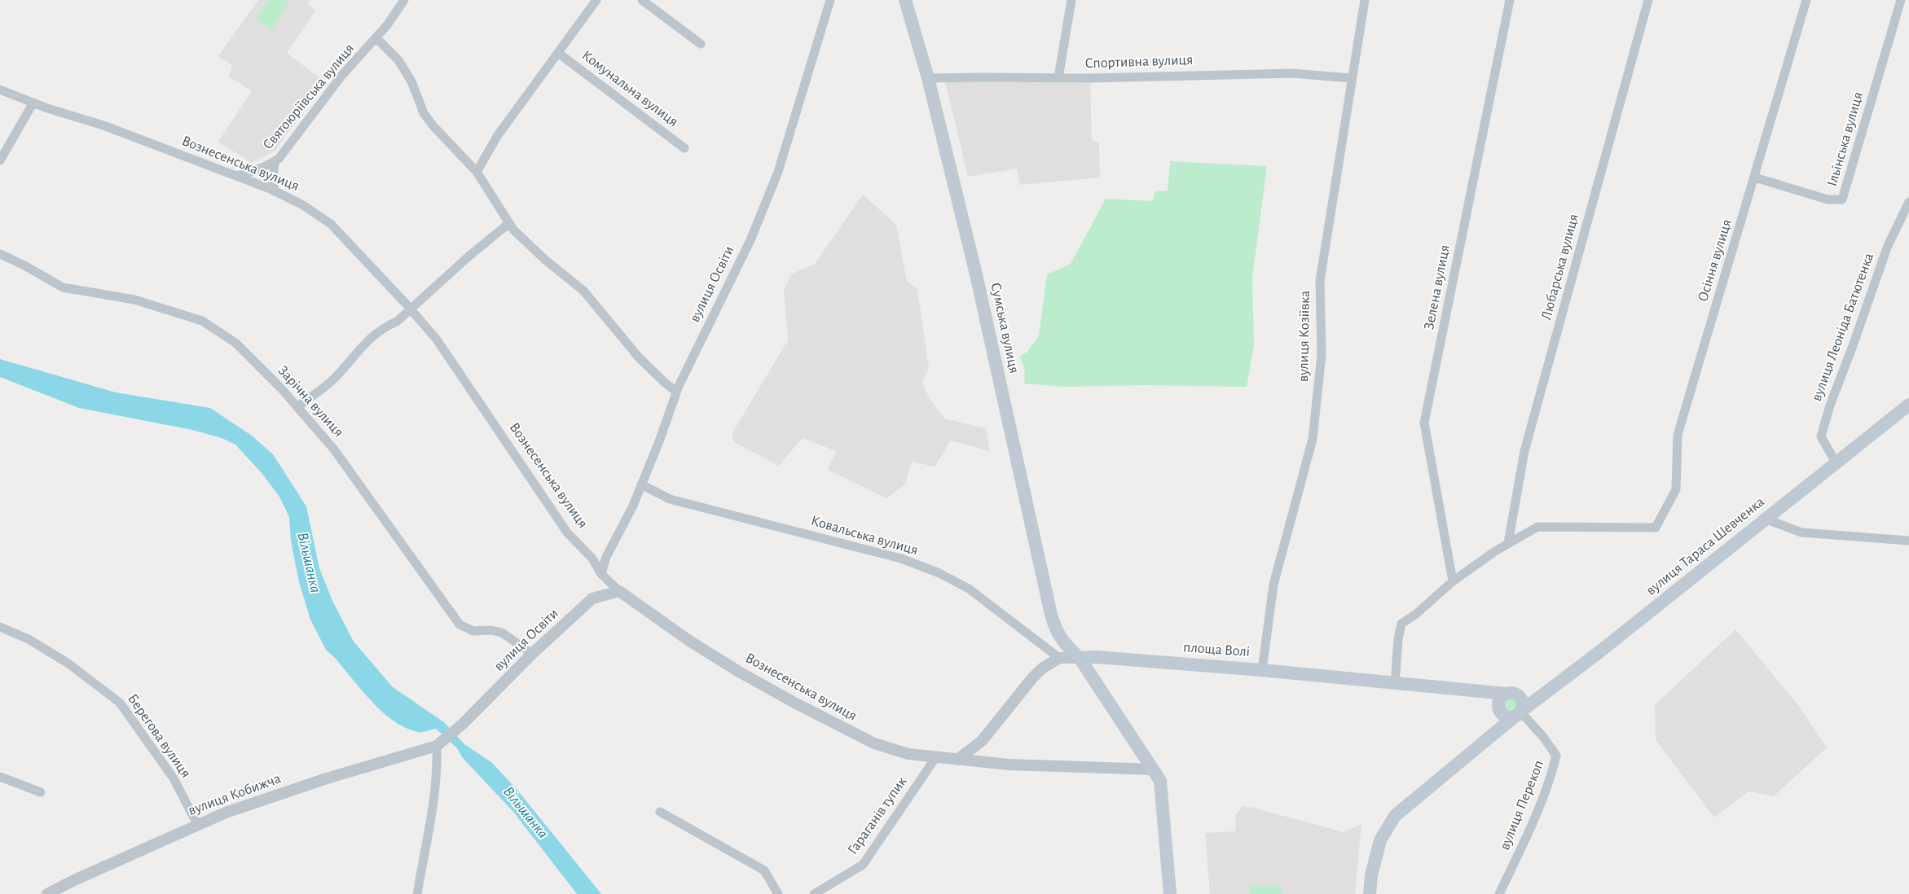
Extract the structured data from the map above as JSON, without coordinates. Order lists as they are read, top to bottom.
{
  "streets": {
    "main road": ["Сумська вулиця", "вулиця Тараса Шевченка", "площа Волі"],
    "street": [
      "Спортивна вулиця",
      "Комунальна вулиця",
      "Святоюріївська вулиця",
      "Ільїнська вулиця",
      "Вознесенська вулиця",
      "Осіння вулиця",
      "Любарська вулиця",
      "вулиця Освіти",
      "Зелена вулиця",
      "вулиця Леоніда Батютенка",
      "вулиця Козіївка",
      "Зарічна вулиця",
      "Ковальська вулиця",
      "Берегова вулиця",
      "вулиця Кобижча",
      "вулиця Перекоп",
      "Гараганів тупик"
    ]
  },
  "crossings": [
    ["Спортивна вулиця", "Сумська вулиця"],
    ["Спортивна вулиця", "вулиця Козіївка"],
    ["Святоюріївська вулиця", "Вознесенська вулиця"],
    ["Ільїнська вулиця", "Осіння вулиця"],
    ["Вознесенська вулиця", "вулиця Освіти"],
    ["Вознесенська вулиця", "Гараганів тупик"],
    ["Осіння вулиця", "Любарська вулиця"],
    ["вулиця Освіти", "Зарічна вулиця"],
    ["вулиця Освіти", "Ковальська вулиця"],
    ["вулиця Освіти", "вулиця Кобижча"],
    ["вулиця Леоніда Батютенка", "вулиця Тараса Шевченка"],
    ["Сумська вулиця", "площа Волі"],
    ["вулиця Козіївка", "площа Волі"],
    ["вулиця Тараса Шевченка", "площа Волі"],
    ["вулиця Тараса Шевченка", "вулиця Перекоп"],
    ["площа Волі", "вулиця Перекоп"],
    ["Берегова вулиця", "вулиця Кобижча"]
  ],
  "water": ["Вільшанка"]
}
